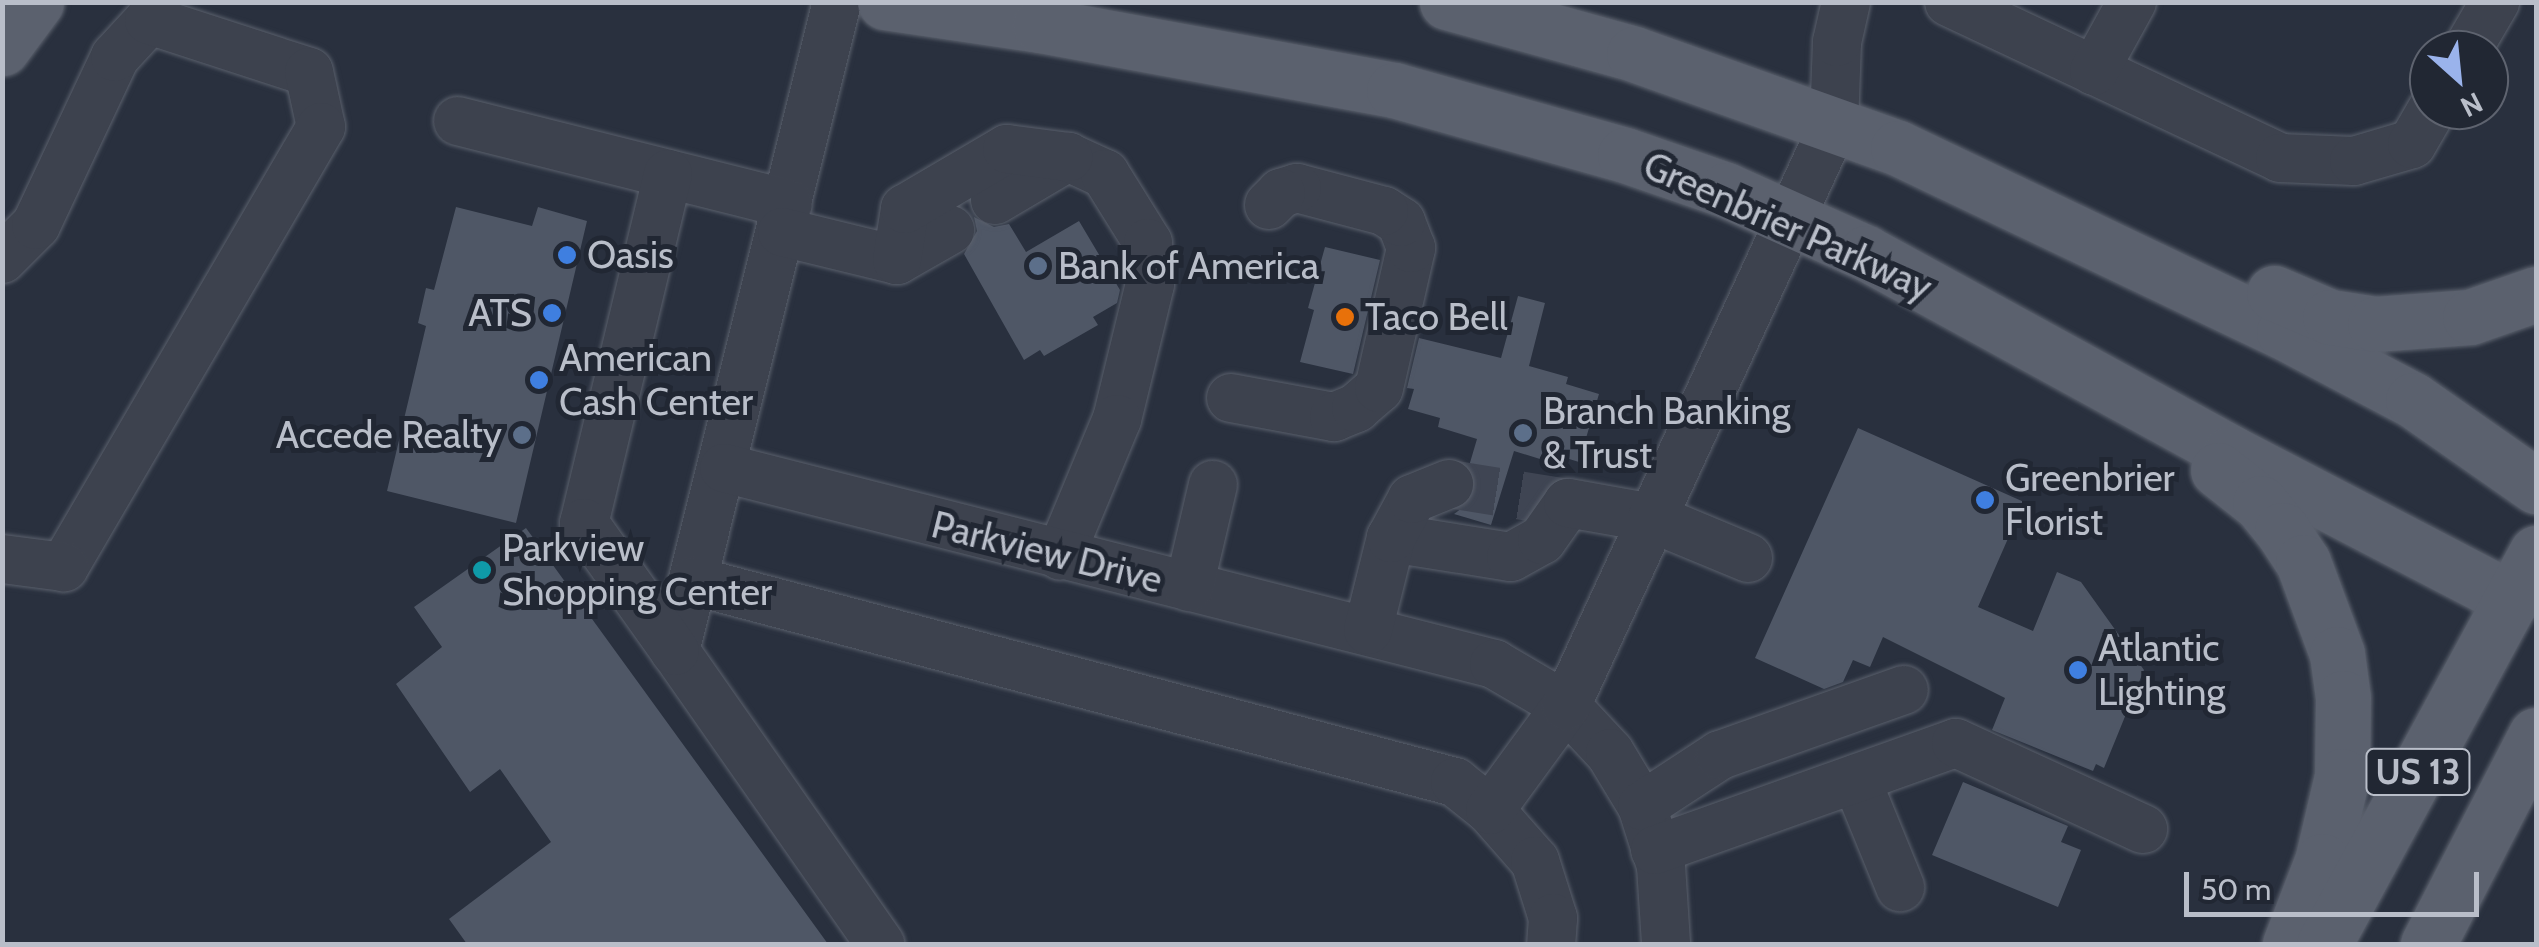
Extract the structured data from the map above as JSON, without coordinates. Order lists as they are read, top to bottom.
{
  "streets": {
    "main road": ["Greenbrier Parkway", "US 13"],
    "street": ["Parkview Drive"]
  },
  "crossings": [
    ["Greenbrier Parkway", "US 13"]
  ],
  "places": [
    "Oasis",
    "Bank of America",
    "ATS",
    "Taco Bell",
    "American Cash Center",
    "Branch Banking & Trust",
    "Accede Realty",
    "Greenbrier Florist",
    "Parkview Shopping Center",
    "Atlantic Lighting"
  ],
  "scale_bar": "50 m",
  "north": "bottom right"
}
